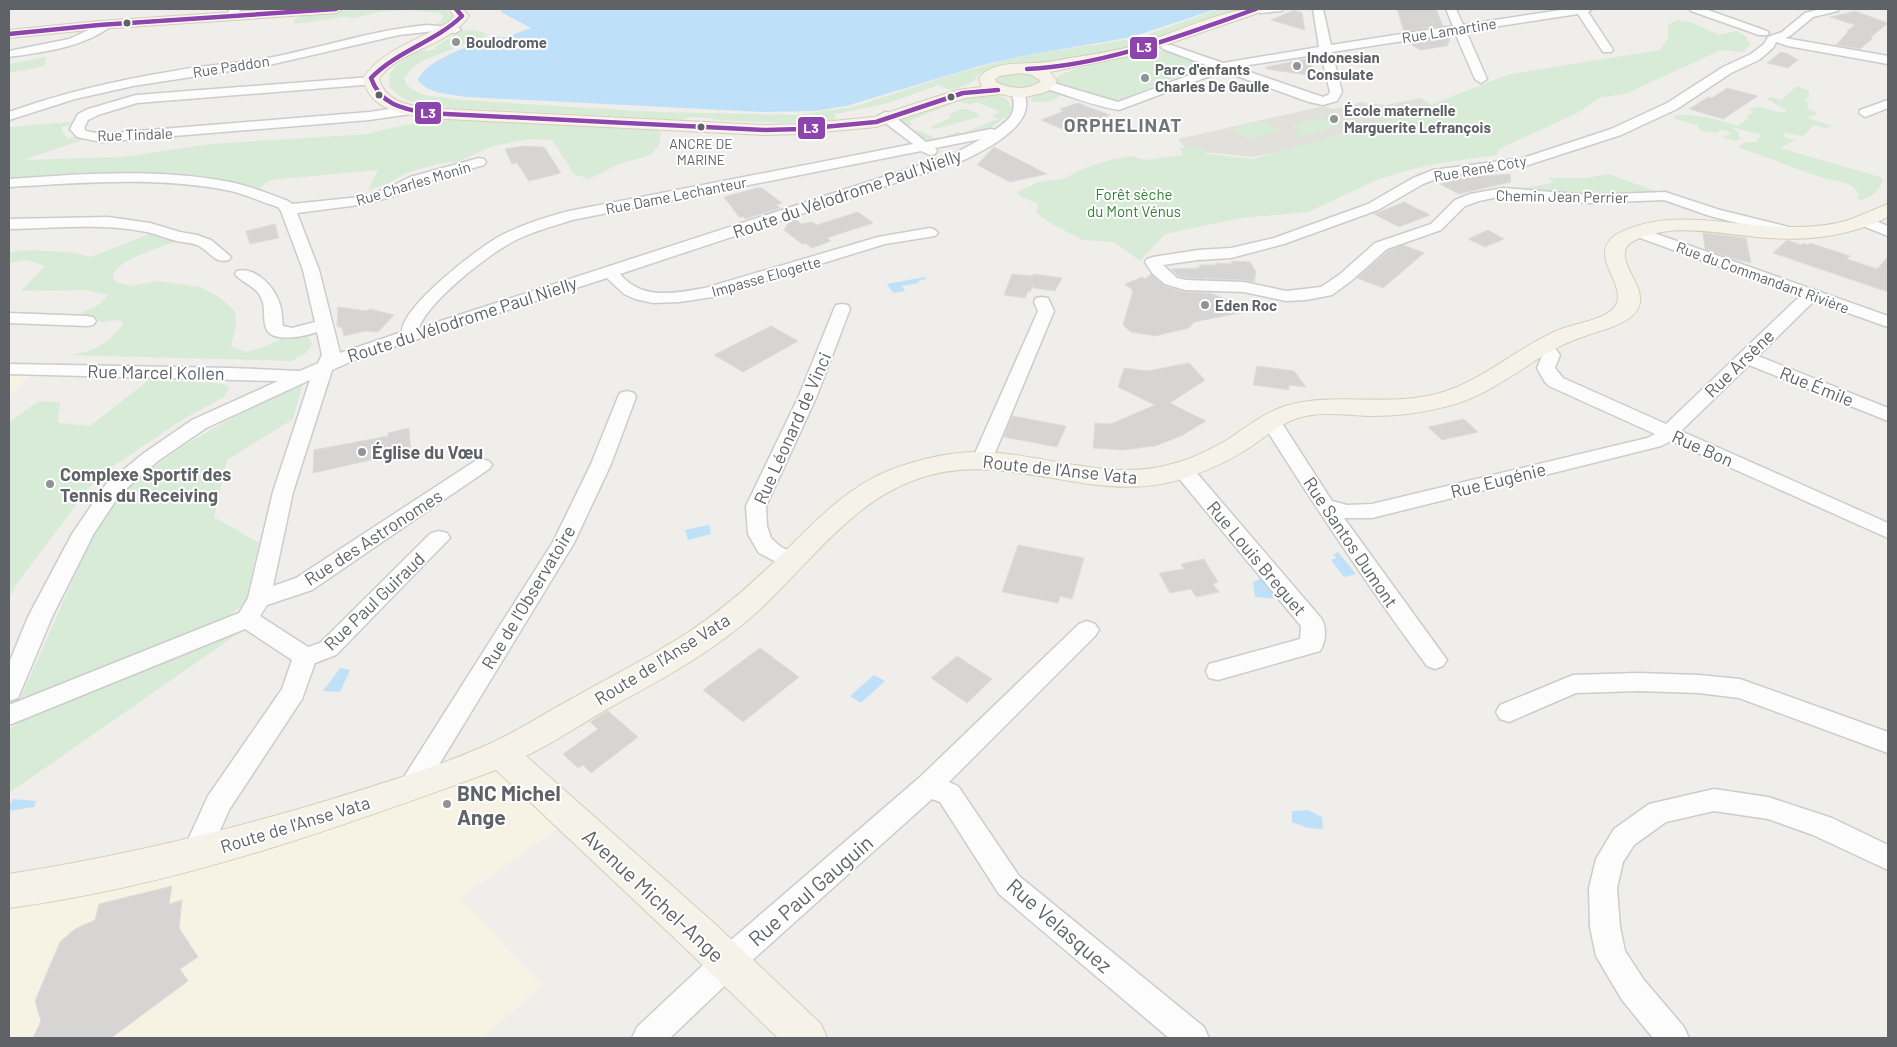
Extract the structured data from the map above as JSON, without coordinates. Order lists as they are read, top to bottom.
{
  "streets": {
    "main road": ["Route de l'Anse Vata", "Avenue Michel-Ange"],
    "street": [
      "Rue Lamartine",
      "Rue Paddon",
      "Rue Tindale",
      "Rue René Coty",
      "Rue Charles Monin",
      "Route du Vélodrome Paul Nielly",
      "Rue Dame Lechanteur",
      "Chemin Jean Perrier",
      "Impasse Elogette",
      "Rue du Commandant Rivière",
      "Rue Arsène",
      "Rue Marcel Kollen",
      "Rue Émile",
      "Rue Léonard de Vinci",
      "Rue Bon",
      "Rue Eugénie",
      "Rue des Astronomes",
      "Rue Santos Dumont",
      "Rue Louis Breguet",
      "Rue de l'Observatoire",
      "Rue Paul Guiraud",
      "Rue Paul Gauguin",
      "Rue Velasquez"
    ]
  },
  "crossings": [
    ["Rue René Coty", "Chemin Jean Perrier"],
    ["Route du Vélodrome Paul Nielly", "Rue Dame Lechanteur"],
    ["Route du Vélodrome Paul Nielly", "Impasse Elogette"],
    ["Route du Vélodrome Paul Nielly", "Rue Marcel Kollen"],
    ["Chemin Jean Perrier", "Route de l'Anse Vata"],
    ["Rue du Commandant Rivière", "Rue Arsène"],
    ["Rue du Commandant Rivière", "Route de l'Anse Vata"],
    ["Rue Arsène", "Rue Émile"],
    ["Rue Arsène", "Rue Bon"],
    ["Rue Arsène", "Rue Eugénie"],
    ["Rue Léonard de Vinci", "Route de l'Anse Vata"],
    ["Rue Bon", "Route de l'Anse Vata"],
    ["Rue Bon", "Rue Eugénie"],
    ["Route de l'Anse Vata", "Rue Santos Dumont"],
    ["Route de l'Anse Vata", "Rue Louis Breguet"],
    ["Route de l'Anse Vata", "Rue de l'Observatoire"],
    ["Route de l'Anse Vata", "Rue Paul Guiraud"],
    ["Route de l'Anse Vata", "Avenue Michel-Ange"],
    ["Rue Eugénie", "Rue Santos Dumont"],
    ["Rue des Astronomes", "Rue Paul Guiraud"],
    ["Rue Paul Gauguin", "Avenue Michel-Ange"],
    ["Rue Paul Gauguin", "Rue Velasquez"]
  ],
  "districts": ["ORPHELINAT"],
  "parks": ["Forêt sèche du Mont Vénus"],
  "places": [
    "Boulodrome",
    "Indonesian Consulate",
    "Parc d'enfants Charles De Gaulle",
    "École maternelle Marguerite Lefrançois",
    "ANCRE DE MARINE",
    "Eden Roc",
    "Église du Vœu",
    "Complexe Sportif des Tennis du Receiving",
    "BNC Michel Ange"
  ],
  "lines": ["transit line L3"]
}
